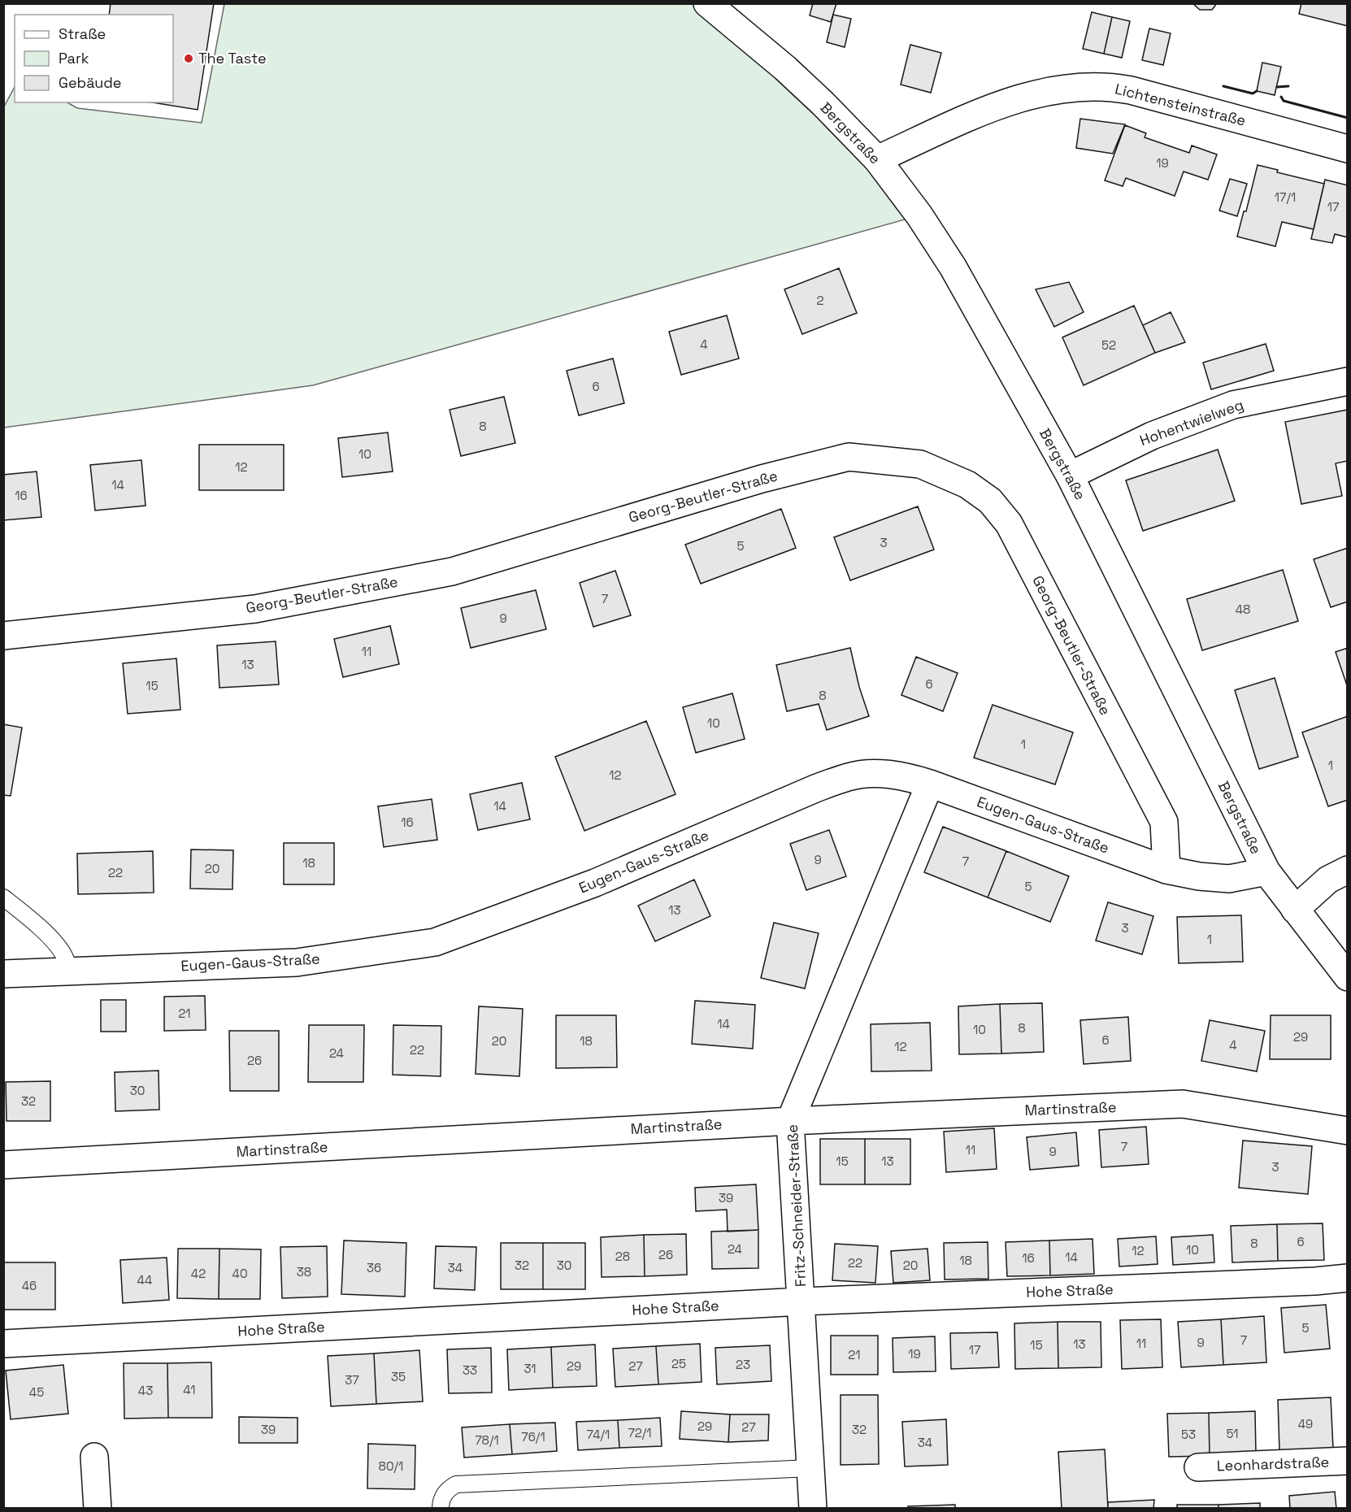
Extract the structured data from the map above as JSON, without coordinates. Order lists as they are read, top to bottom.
{
  "streets": {
    "street": [
      "Lichtensteinstraße",
      "Bergstraße",
      "Hohentwielweg",
      "Georg-Beutler-Straße",
      "Eugen-Gaus-Straße",
      "Martinstraße",
      "Fritz-Schneider-Straße",
      "Hohe Straße",
      "Leonhardstraße"
    ]
  },
  "crossings": [
    ["Lichtensteinstraße", "Bergstraße"],
    ["Bergstraße", "Hohentwielweg"],
    ["Bergstraße", "Eugen-Gaus-Straße"],
    ["Georg-Beutler-Straße", "Eugen-Gaus-Straße"],
    ["Eugen-Gaus-Straße", "Fritz-Schneider-Straße"],
    ["Martinstraße", "Fritz-Schneider-Straße"],
    ["Fritz-Schneider-Straße", "Hohe Straße"]
  ],
  "places": ["The Taste"],
  "house_numbers": [
    "19",
    "17/1",
    "17",
    "2",
    "4",
    "52",
    "6",
    "8",
    "10",
    "12",
    "14",
    "16",
    "3",
    "5",
    "7",
    "48",
    "9",
    "11",
    "13",
    "6",
    "15",
    "8",
    "10",
    "1",
    "1",
    "12",
    "14",
    "16",
    "9",
    "7",
    "18",
    "20",
    "22",
    "5",
    "13",
    "3",
    "1",
    "21",
    "14",
    "8",
    "10",
    "29",
    "6",
    "20",
    "18",
    "4",
    "12",
    "22",
    "24",
    "26",
    "30",
    "32",
    "7",
    "11",
    "9",
    "15",
    "13",
    "3",
    "39",
    "6",
    "8",
    "24",
    "10",
    "12",
    "26",
    "28",
    "14",
    "16",
    "18",
    "22",
    "32",
    "30",
    "20",
    "36",
    "34",
    "38",
    "42",
    "40",
    "44",
    "46",
    "5",
    "7",
    "9",
    "11",
    "13",
    "15",
    "17",
    "19",
    "21",
    "25",
    "23",
    "29",
    "27",
    "31",
    "33",
    "35",
    "37",
    "41",
    "43",
    "45",
    "49",
    "29",
    "27",
    "39",
    "32",
    "72/1",
    "51",
    "74/1",
    "53",
    "76/1",
    "78/1",
    "34",
    "80/1"
  ],
  "legend": ["Straße", "Park", "Gebäude"]
}
